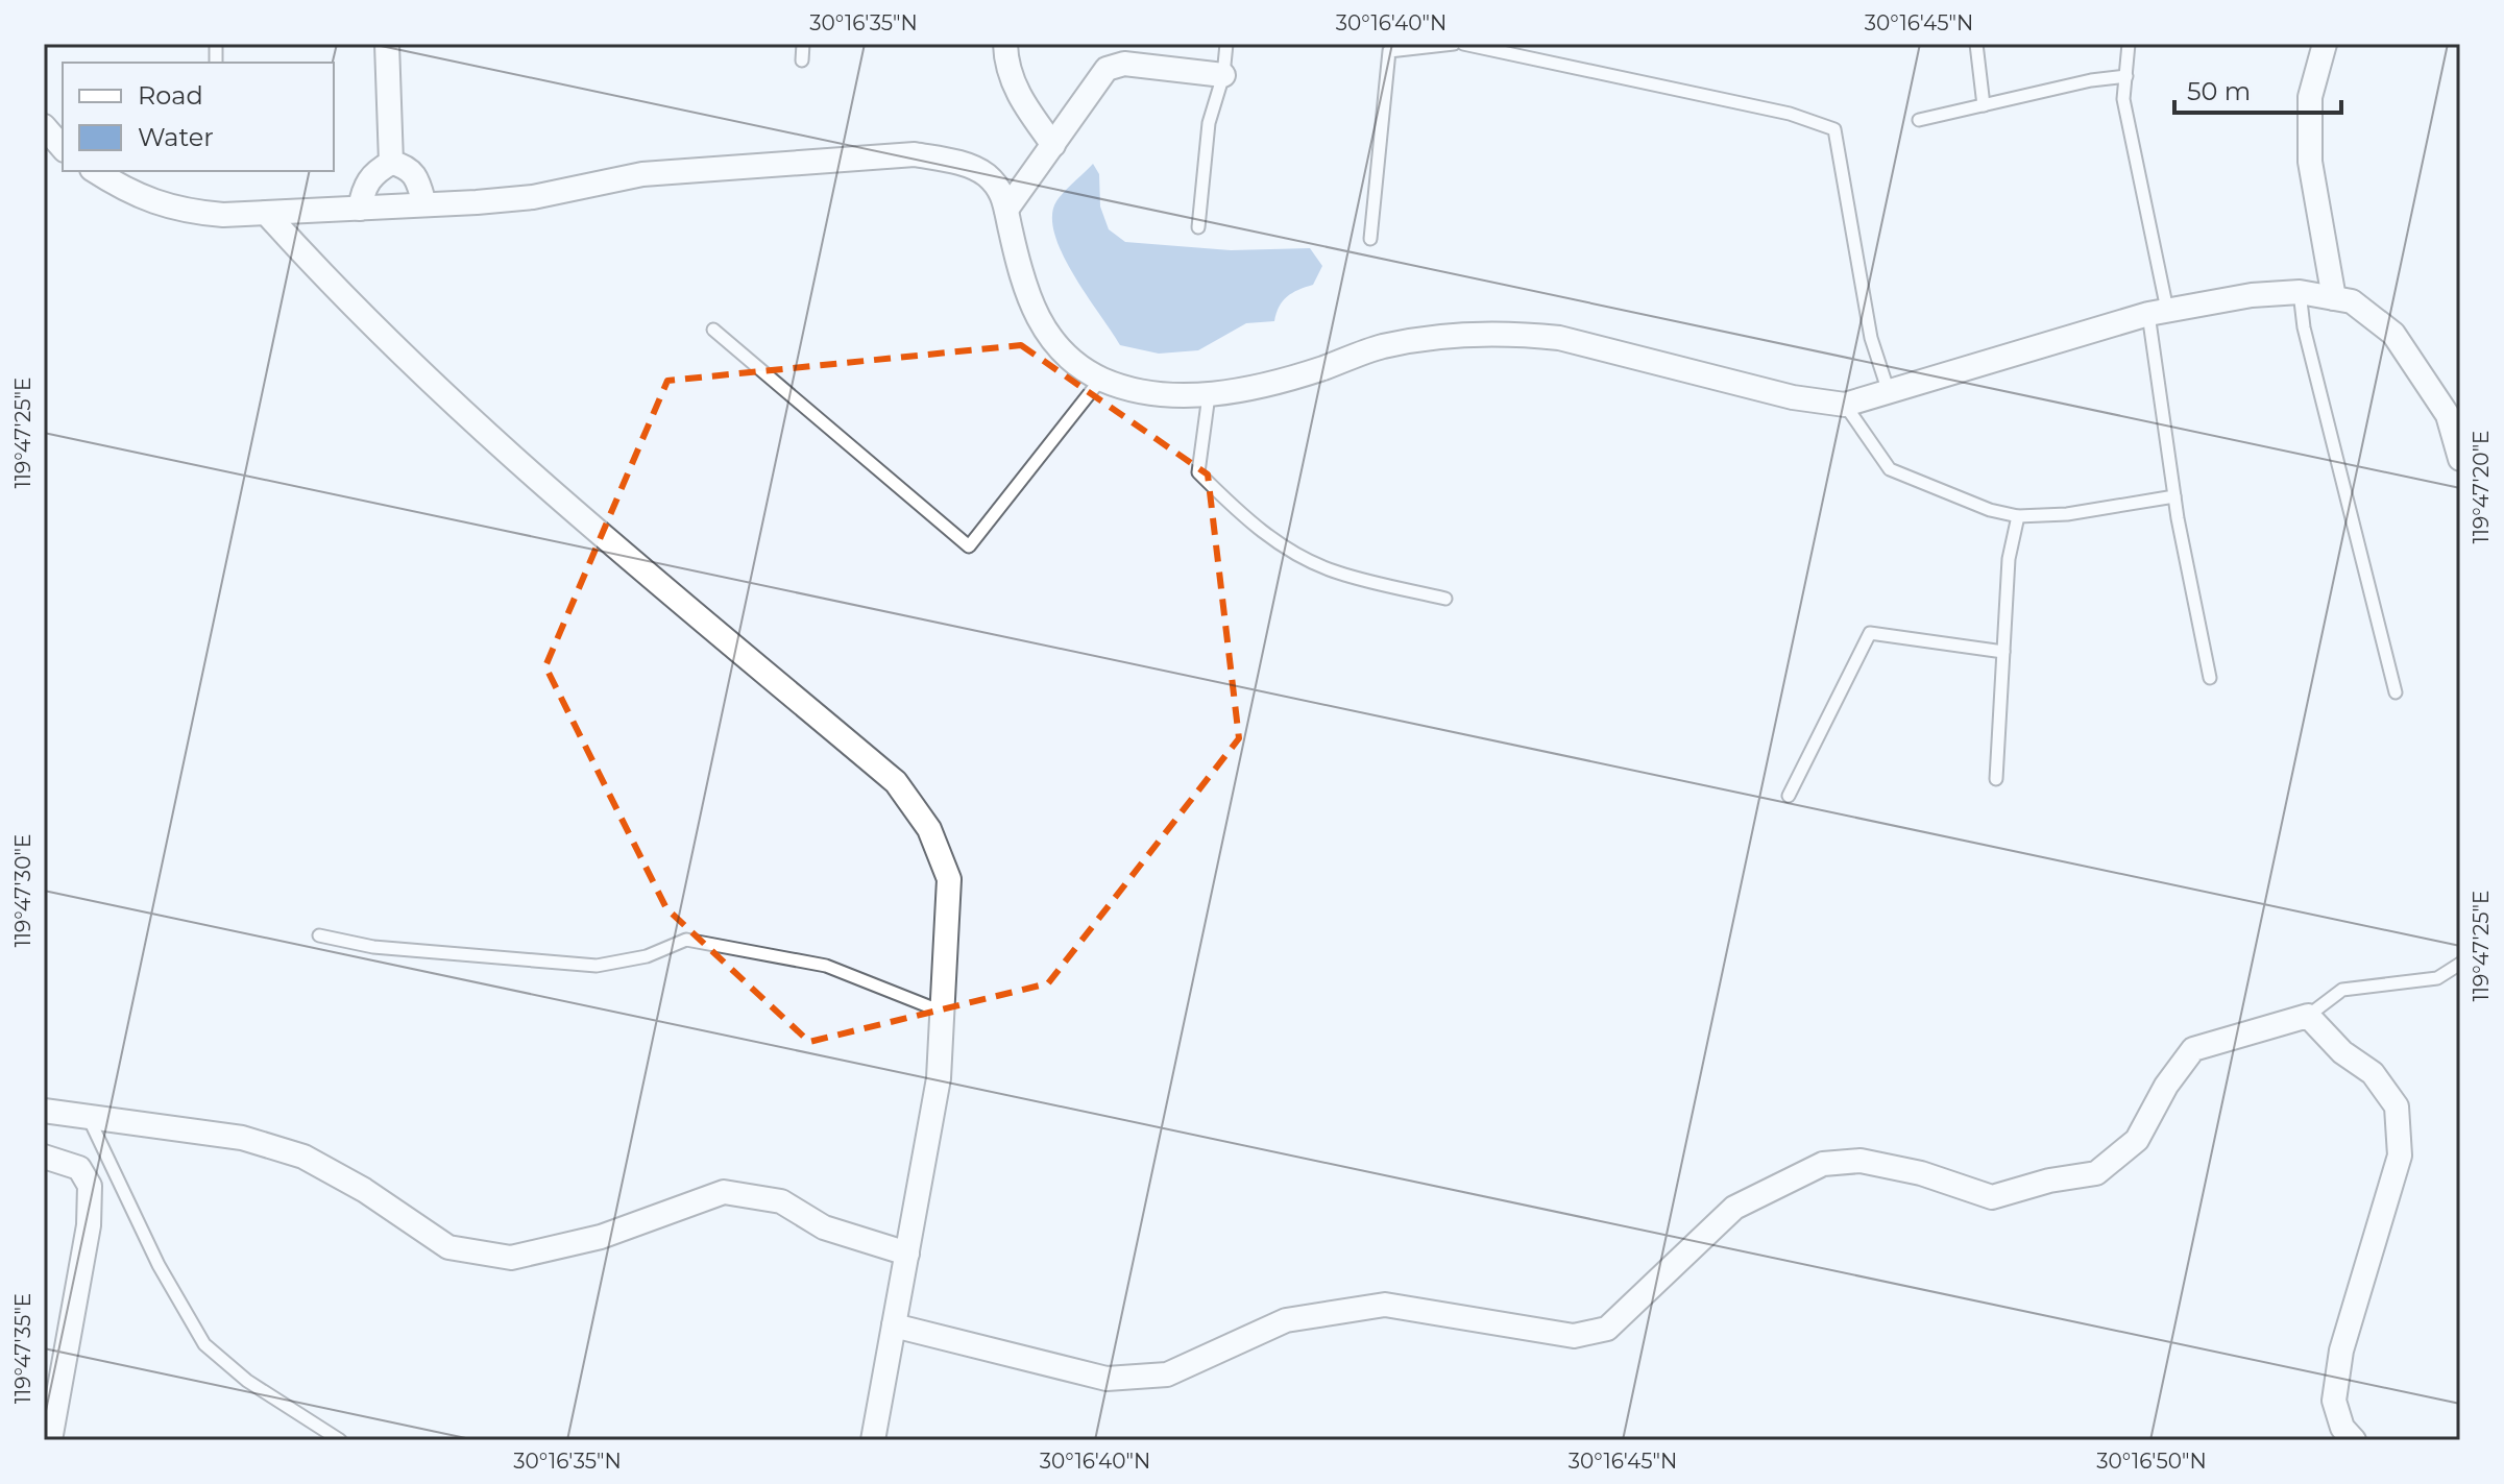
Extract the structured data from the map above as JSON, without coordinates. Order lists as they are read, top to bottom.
{
  "legend": ["Road", "Water"],
  "scale_bar": "50 m",
  "coordinates": [
    "30°16'35\"N",
    "30°16'40\"N",
    "30°16'45\"N",
    "119°47'25\"E",
    "119°47'20\"E",
    "119°47'30\"E",
    "119°47'35\"E",
    "30°16'50\"N"
  ]
}
